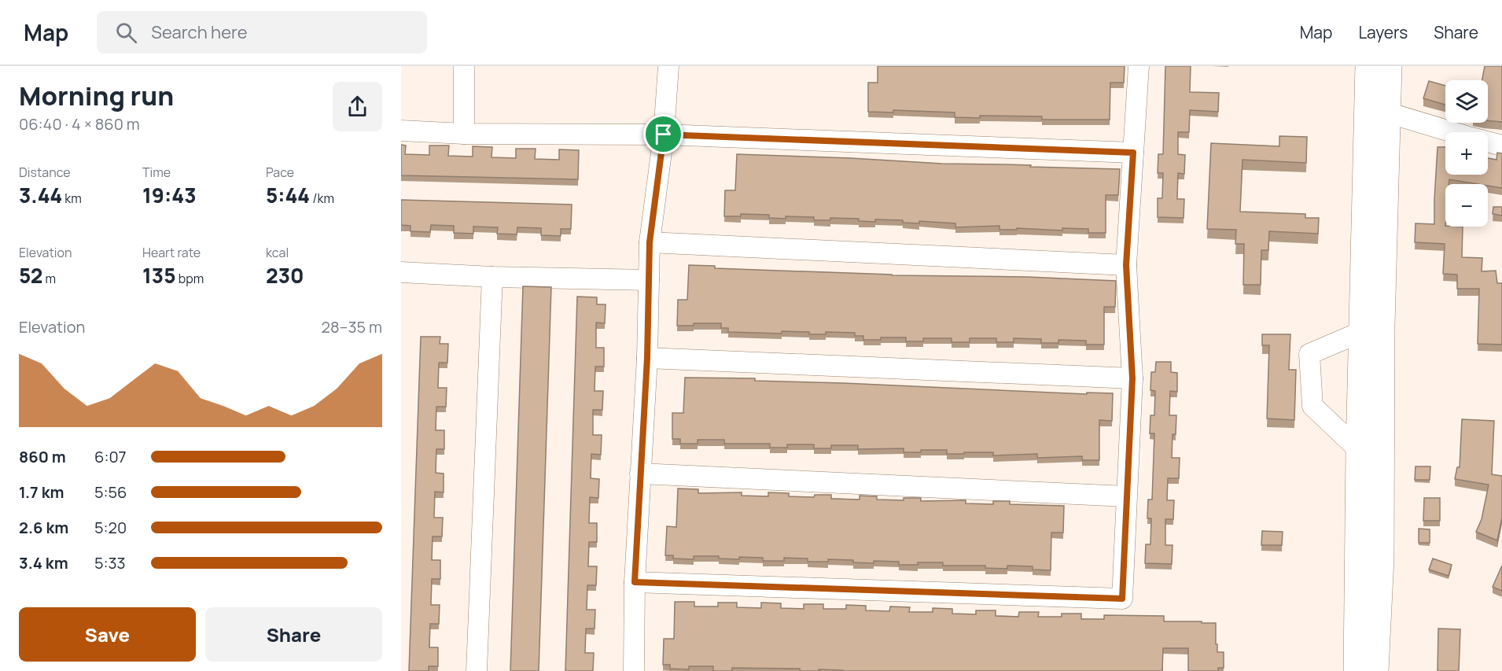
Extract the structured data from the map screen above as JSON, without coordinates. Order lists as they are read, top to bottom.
{
  "page": {
    "header": "Map",
    "search": "Search here",
    "nav": ["Map", "Layers", "Share"],
    "heading": ["Morning run", "06:40 · 4 × 860 m"],
    "map_buttons": ["+", "−"],
    "stats": [
      ["Distance", "3.44 km"],
      ["Time", "19:43"],
      ["Pace", "5:44 /km"],
      ["Elevation", "52 m"],
      ["Heart rate", "135 bpm"],
      ["kcal", "230"]
    ],
    "chart": ["Elevation", "28–35 m"],
    "list": [
      {
        "name": "860 m",
        "note": "6:07"
      },
      {
        "name": "1.7 km",
        "note": "5:56"
      },
      {
        "name": "2.6 km",
        "note": "5:20"
      },
      {
        "name": "3.4 km",
        "note": "5:33"
      }
    ],
    "buttons": ["Save", "Share"]
  }
}
